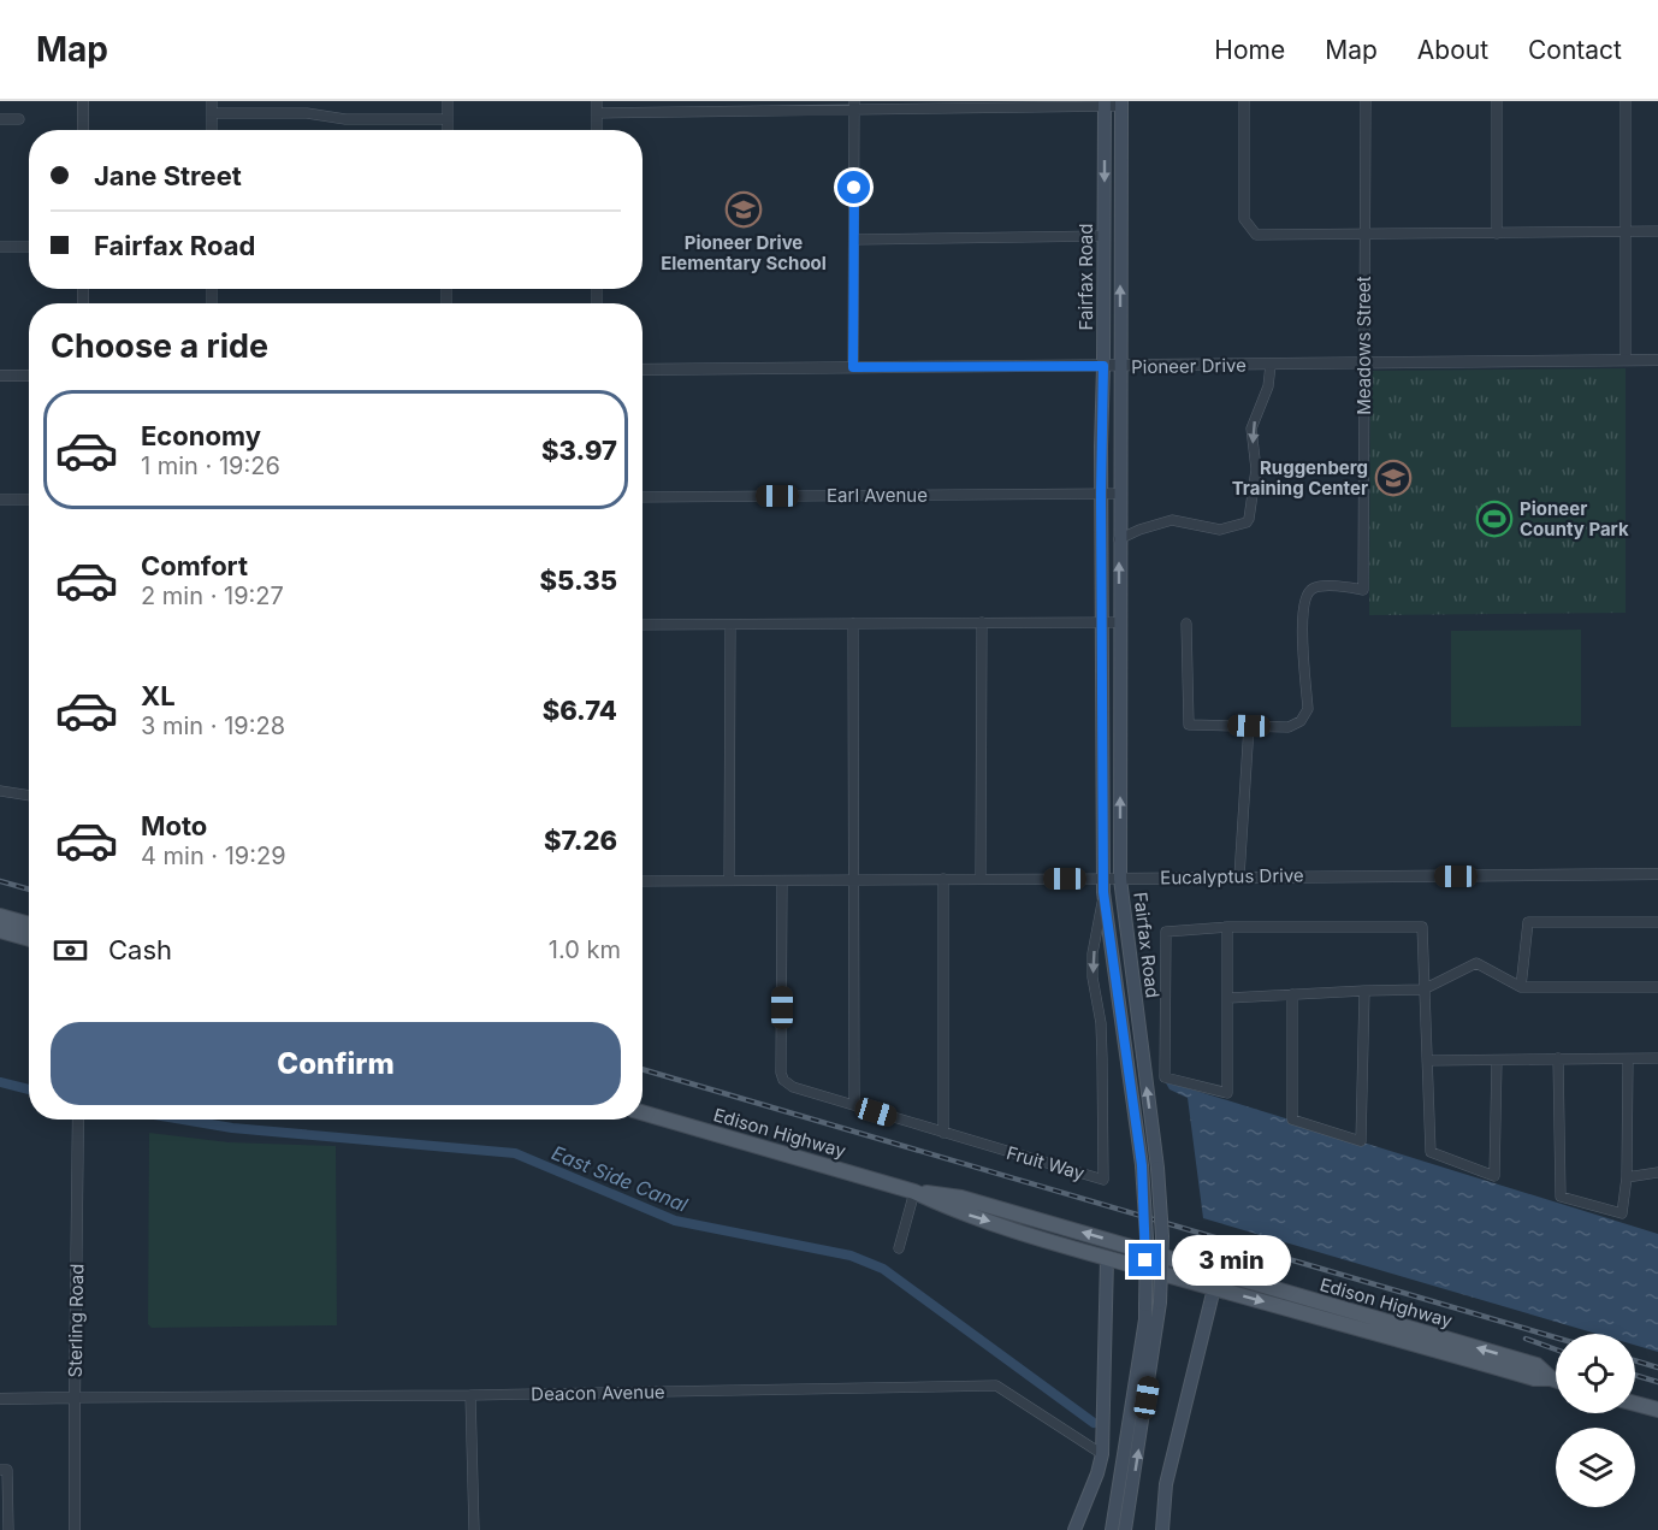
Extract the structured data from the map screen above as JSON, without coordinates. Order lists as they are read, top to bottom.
{
  "streets": {
    "main road": ["Fairfax Road", "Edison Highway"],
    "street": [
      "Meadows Street",
      "Pioneer Drive",
      "Earl Avenue",
      "Eucalyptus Drive",
      "Fruit Way",
      "Sterling Road",
      "Deacon Avenue"
    ]
  },
  "crossings": [
    ["Fairfax Road", "Pioneer Drive"],
    ["Fairfax Road", "Earl Avenue"],
    ["Fairfax Road", "Eucalyptus Drive"],
    ["Fairfax Road", "Fruit Way"],
    ["Meadows Street", "Pioneer Drive"],
    ["Eucalyptus Drive", "Fruit Way"],
    ["Sterling Road", "Deacon Avenue"]
  ],
  "water": ["East Side Canal"],
  "places": {
    "school or university": ["Pioneer Drive Elementary School", "Ruggenberg Training Center"],
    "sports": ["Pioneer County Park"]
  },
  "page": {
    "header": "Map",
    "nav": [
      "Home",
      "Map",
      "About",
      "Contact"
    ],
    "banner": ["Jane Street", "Fairfax Road"],
    "heading": "Choose a ride",
    "list": [
      {
        "name": "Economy",
        "note": "1 min · 19:26",
        "value": "$3.97"
      },
      {
        "name": "Comfort",
        "note": "2 min · 19:27",
        "value": "$5.35"
      },
      {
        "name": "XL",
        "note": "3 min · 19:28",
        "value": "$6.74"
      },
      {
        "name": "Moto",
        "note": "4 min · 19:29",
        "value": "$7.26"
      }
    ],
    "pay": ["Cash", "1.0 km"],
    "buttons": "Confirm",
    "bubble": "3 min"
  }
}
